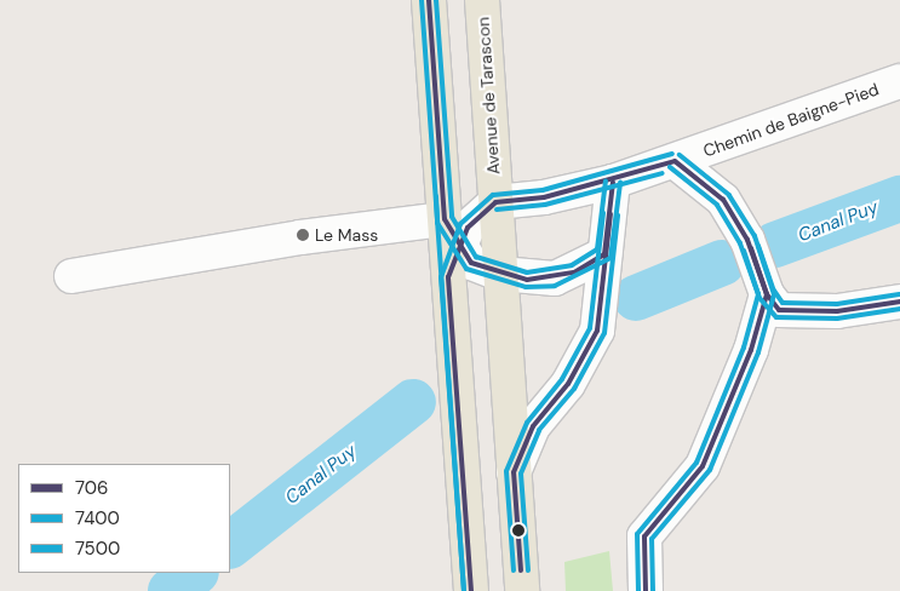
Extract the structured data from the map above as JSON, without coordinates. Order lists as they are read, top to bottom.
{
  "streets": {
    "main road": ["Avenue de Tarascon"],
    "street": ["Chemin de Baigne-Pied"]
  },
  "crossings": [
    ["Avenue de Tarascon", "Chemin de Baigne-Pied"]
  ],
  "water": ["Canal Puy"],
  "places": ["Le Mass"],
  "lines": ["transit line 706", "transit line 7400", "transit line 7500"],
  "legend": ["706", "7400", "7500"]
}
